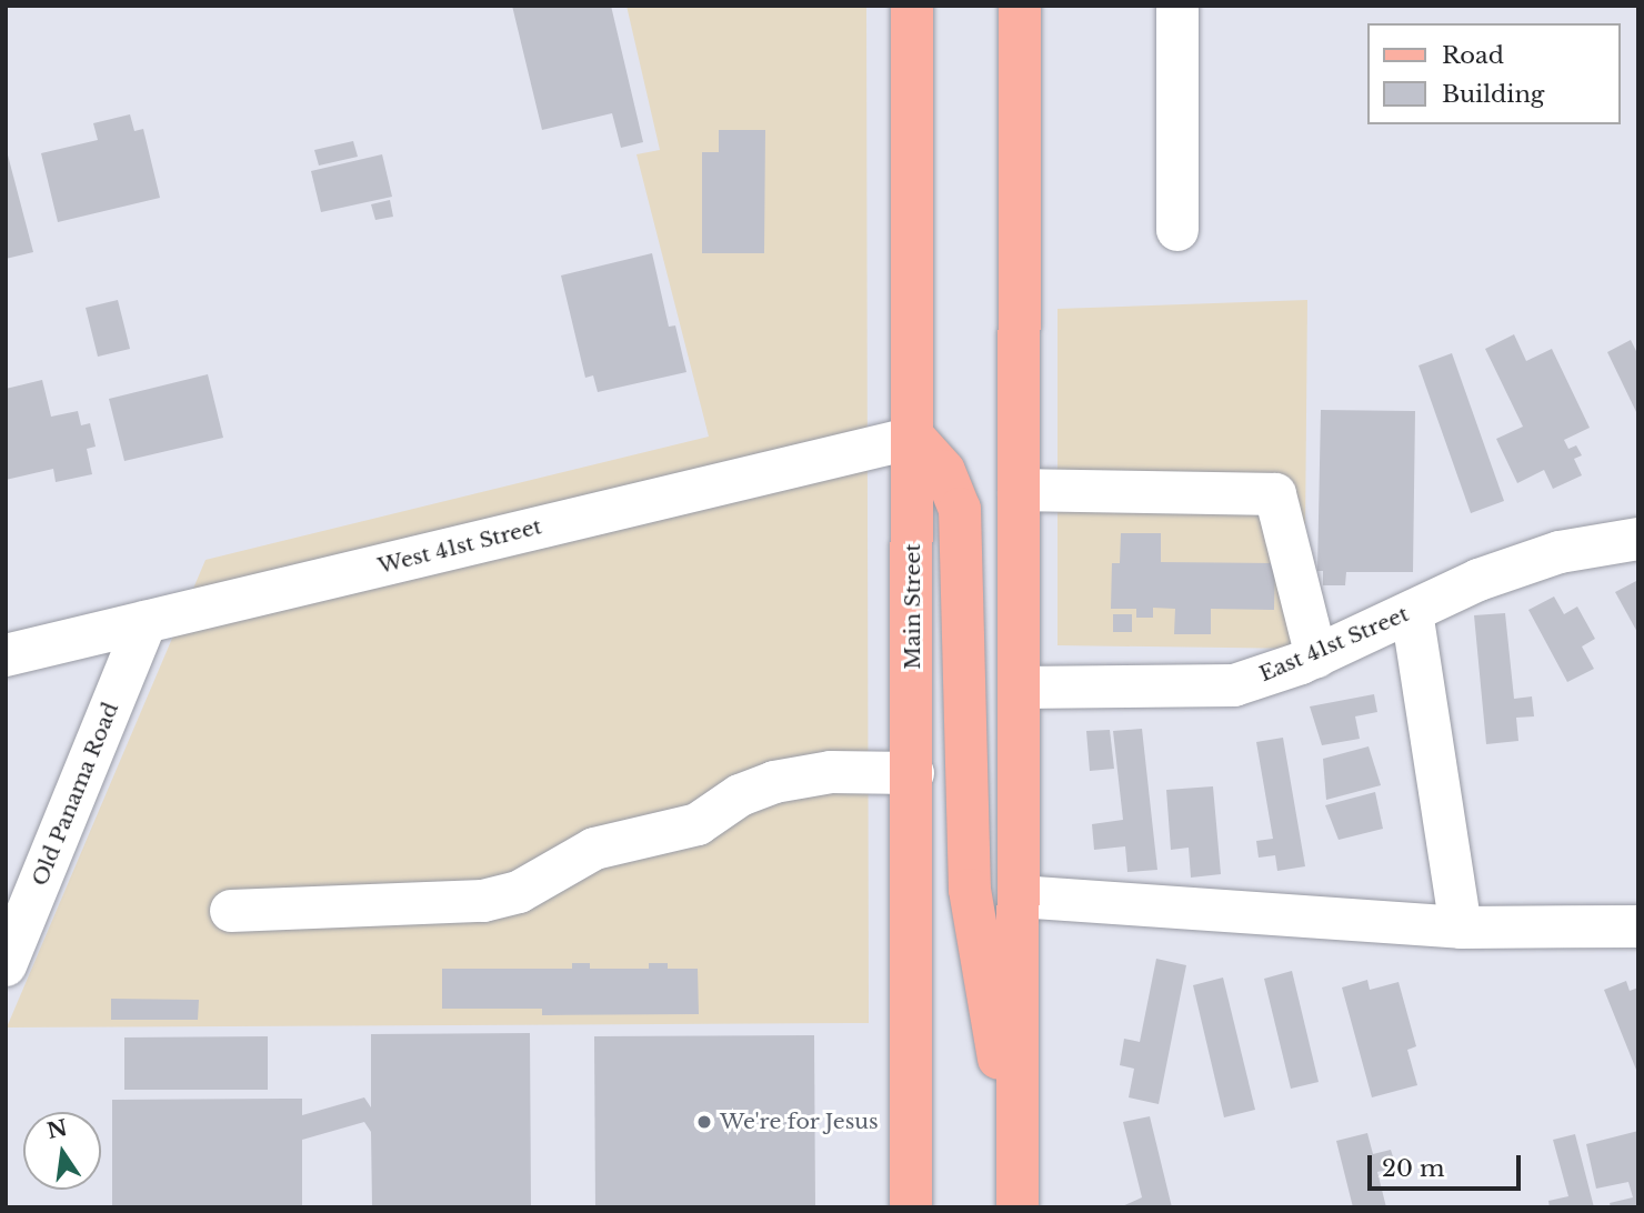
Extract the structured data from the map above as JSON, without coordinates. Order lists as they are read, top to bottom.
{
  "streets": {
    "main road": ["Main Street"],
    "street": ["West 41st Street", "East 41st Street", "Old Panama Road"]
  },
  "crossings": [
    ["West 41st Street", "Main Street"],
    ["West 41st Street", "Old Panama Road"]
  ],
  "places": ["We're for Jesus"],
  "legend": ["Road", "Building"],
  "scale_bar": "20 m",
  "north": "top"
}
